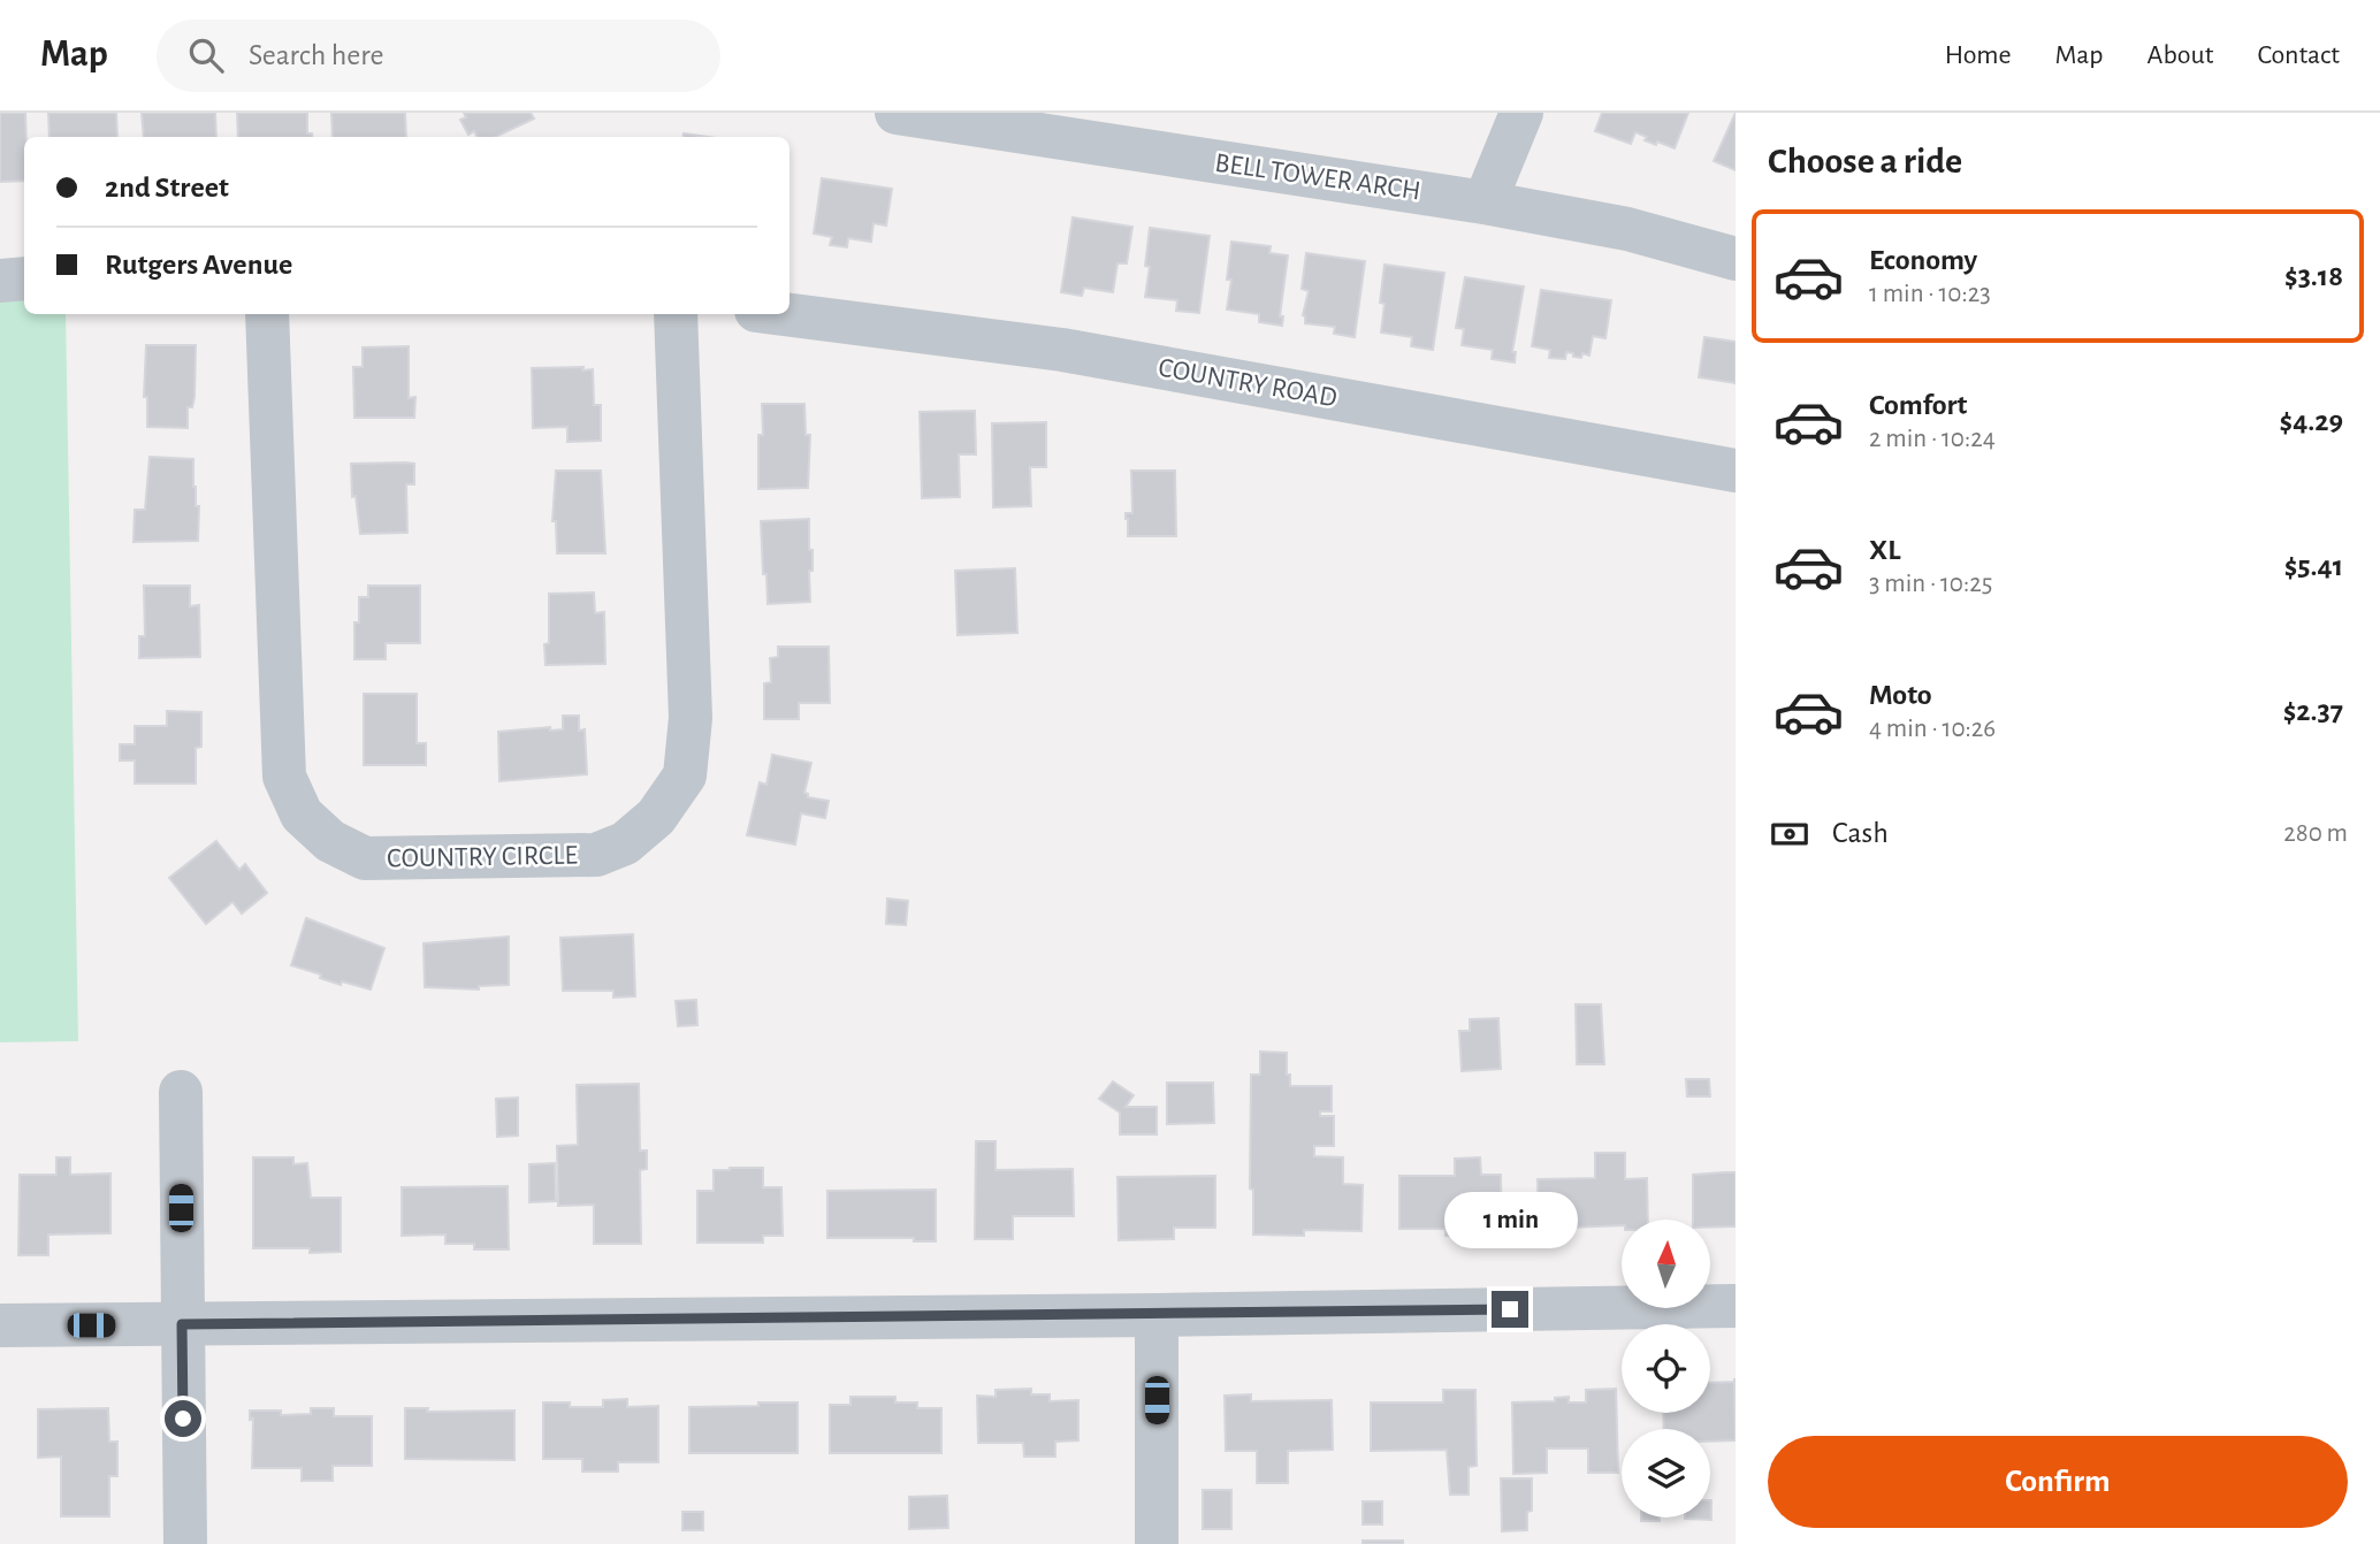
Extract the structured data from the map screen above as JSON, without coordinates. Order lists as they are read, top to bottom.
{
  "streets": {
    "street": ["BELL TOWER ARCH", "COUNTRY ROAD", "COUNTRY CIRCLE"]
  },
  "north": "top",
  "page": {
    "header": "Map",
    "search": "Search here",
    "nav": [
      "Home",
      "Map",
      "About",
      "Contact"
    ],
    "heading": "Choose a ride",
    "banner": ["2nd Street", "Rutgers Avenue"],
    "list": [
      {
        "name": "Economy",
        "note": "1 min · 10:23",
        "value": "$3.18"
      },
      {
        "name": "Comfort",
        "note": "2 min · 10:24",
        "value": "$4.29"
      },
      {
        "name": "XL",
        "note": "3 min · 10:25",
        "value": "$5.41"
      },
      {
        "name": "Moto",
        "note": "4 min · 10:26",
        "value": "$2.37"
      }
    ],
    "pay": ["Cash", "280 m"],
    "bubble": "1 min",
    "buttons": "Confirm"
  }
}
